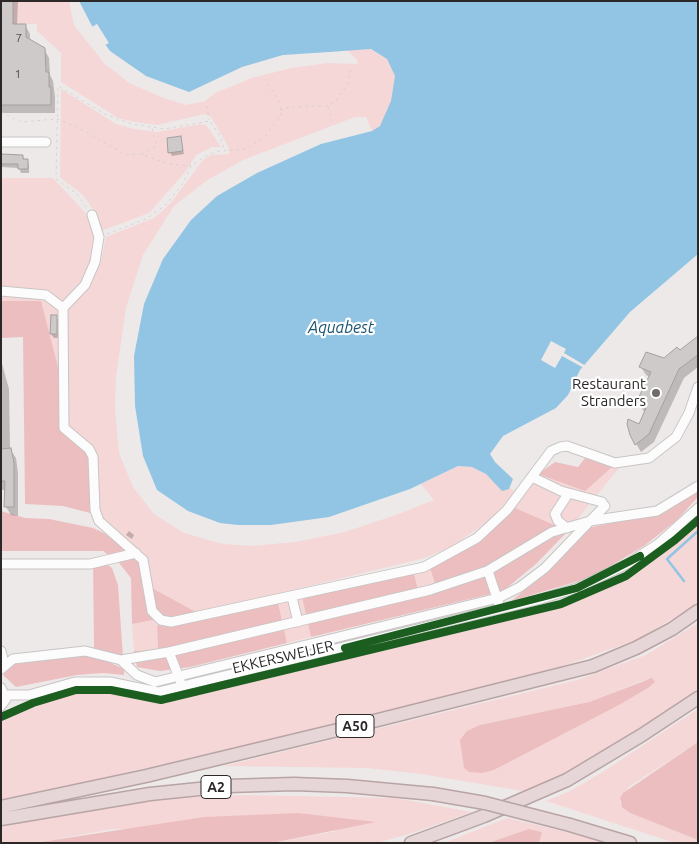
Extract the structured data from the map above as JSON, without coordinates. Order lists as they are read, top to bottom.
{
  "streets": {
    "highway": ["A50", "A2"],
    "street": ["EKKERSWEIJER"]
  },
  "water": ["Aquabest"],
  "places": ["Restaurant Stranders"],
  "house_numbers": ["7", "1"]
}
